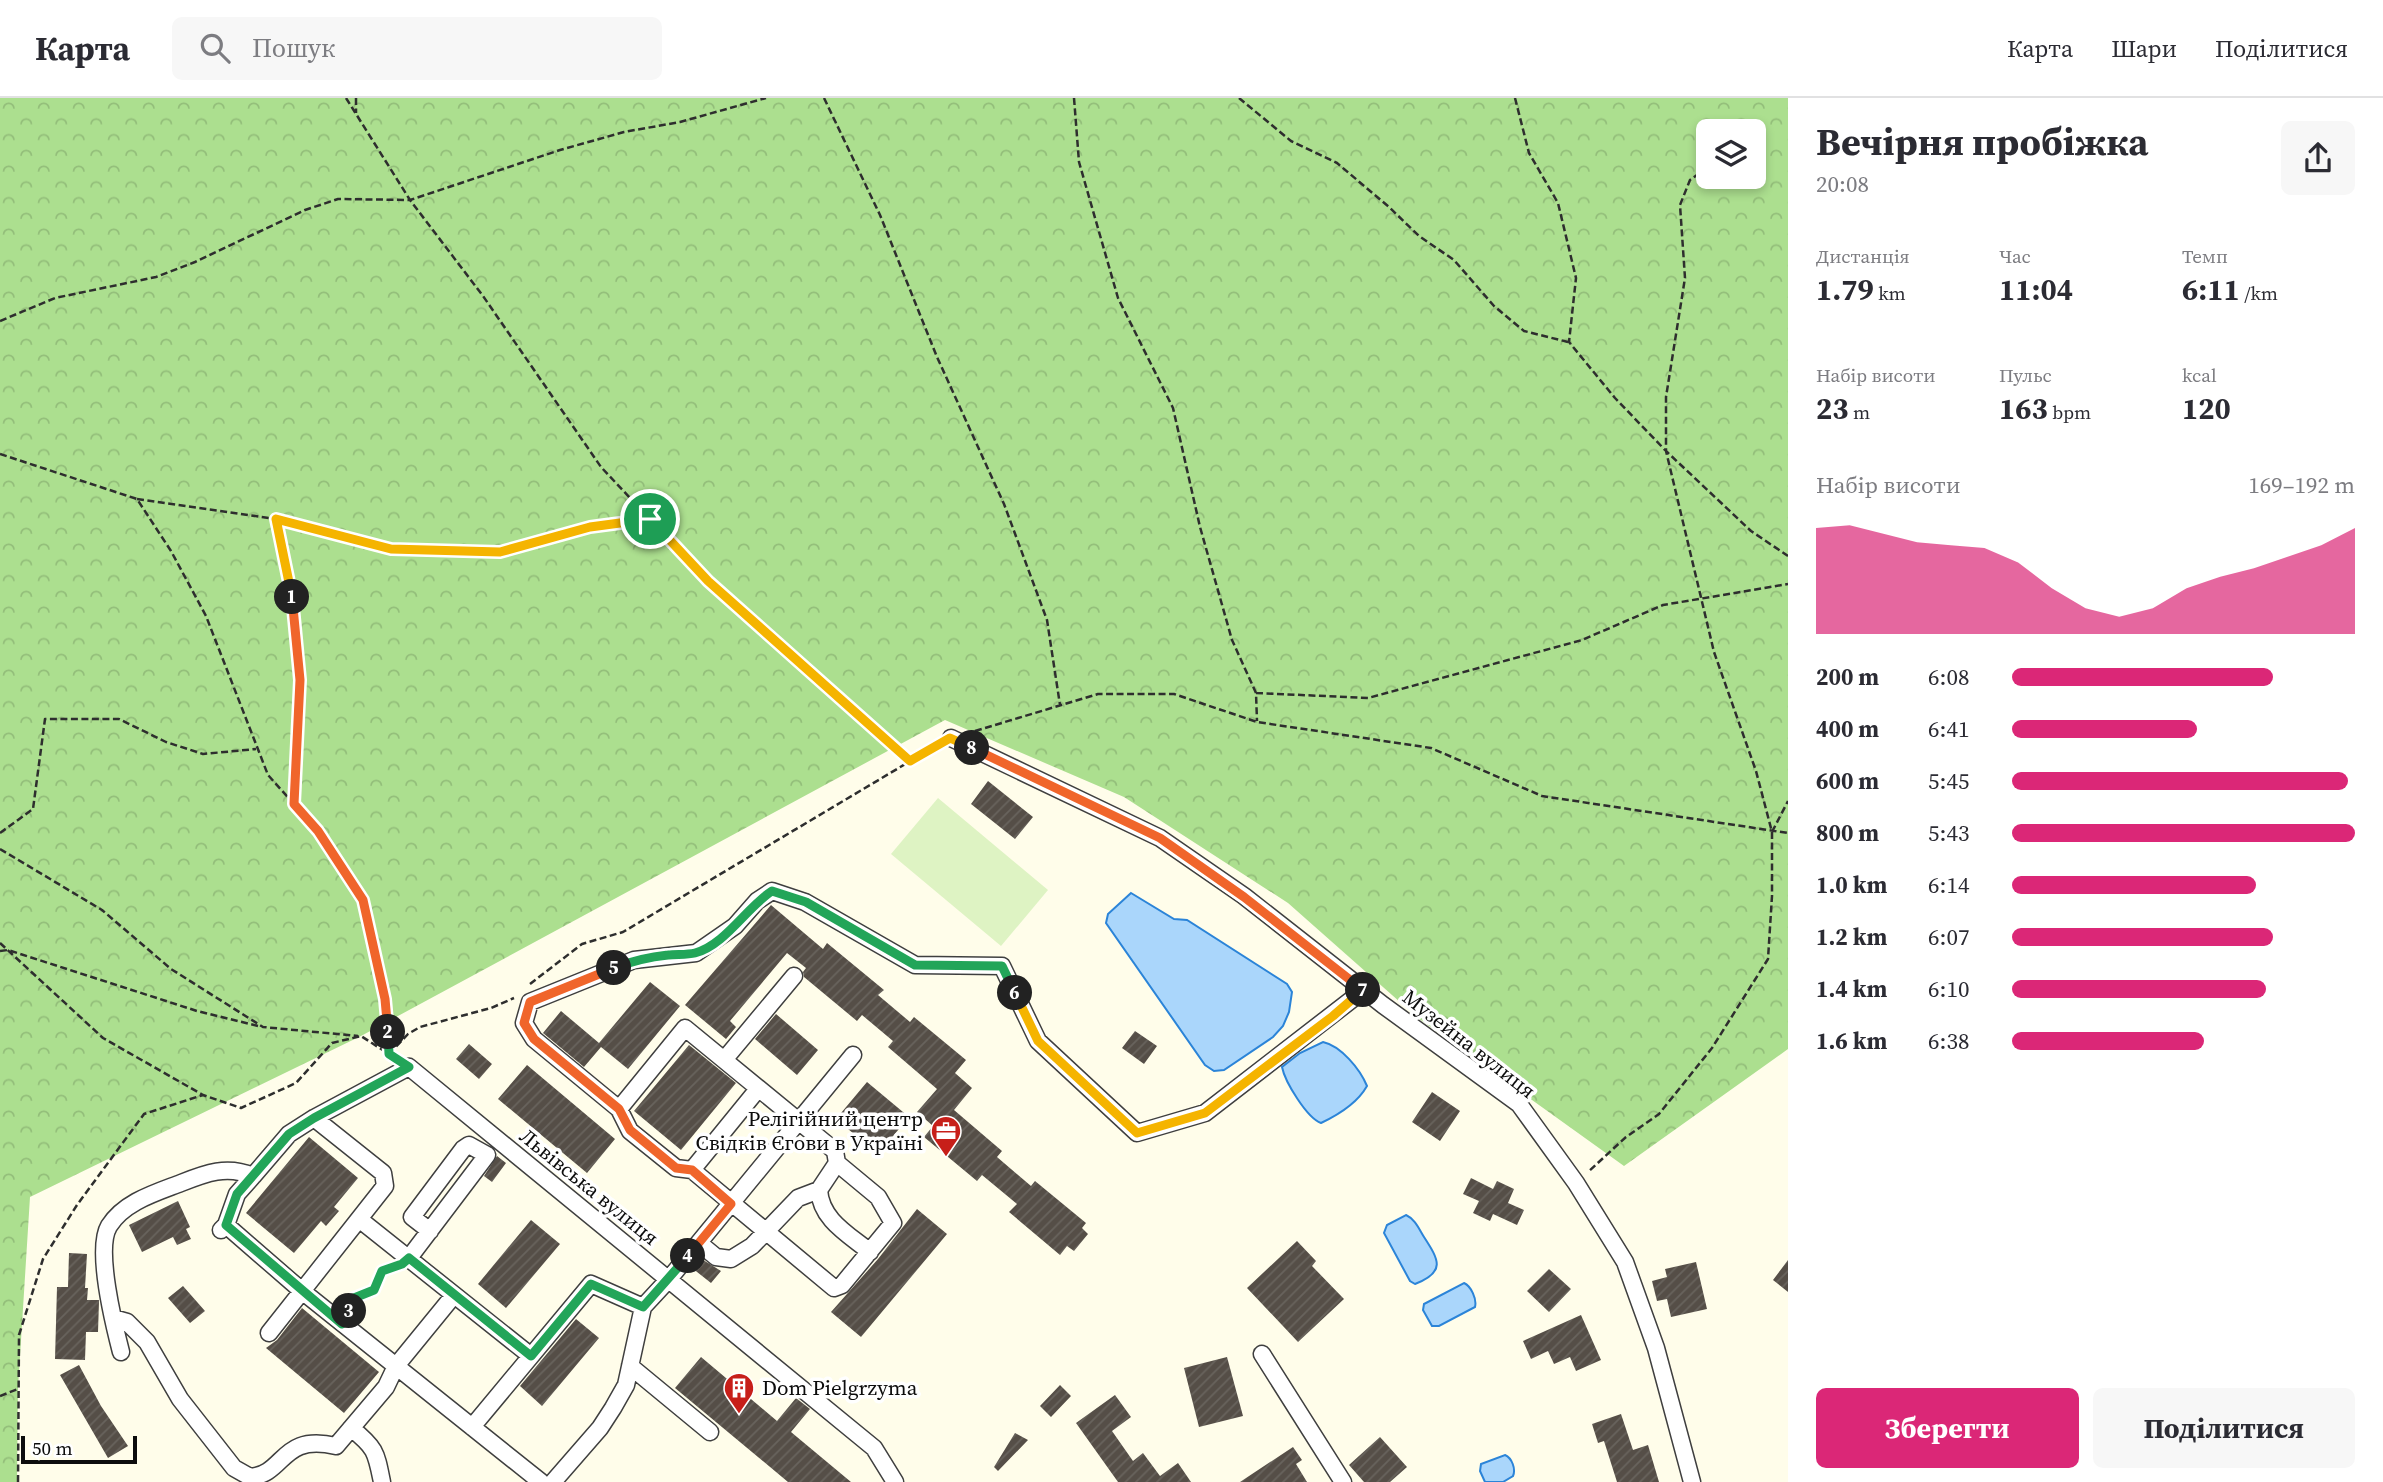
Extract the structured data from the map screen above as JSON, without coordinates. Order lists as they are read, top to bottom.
{
  "streets": {
    "street": ["Музейна вулиця", "Львівська вулиця"]
  },
  "places": {
    "office": ["Релігійний центр Свідків Єгови в Україні"],
    "building": ["Dom Pielgrzyma"]
  },
  "scale_bar": "50 m",
  "page": {
    "header": "Карта",
    "search": "Пошук",
    "nav": ["Карта", "Шари", "Поділитися"],
    "heading": ["Вечірня пробіжка", "20:08"],
    "stats": [
      ["Дистанція", "1.79 km"],
      ["Час", "11:04"],
      ["Темп", "6:11 /km"],
      ["Набір висоти", "23 m"],
      ["Пульс", "163 bpm"],
      ["kcal", "120"]
    ],
    "chart": ["Набір висоти", "169–192 m"],
    "pins": [
      "1",
      "8",
      "5",
      "7",
      "6",
      "2",
      "4",
      "3"
    ],
    "list": [
      {
        "name": "200 m",
        "note": "6:08"
      },
      {
        "name": "400 m",
        "note": "6:41"
      },
      {
        "name": "600 m",
        "note": "5:45"
      },
      {
        "name": "800 m",
        "note": "5:43"
      },
      {
        "name": "1.0 km",
        "note": "6:14"
      },
      {
        "name": "1.2 km",
        "note": "6:07"
      },
      {
        "name": "1.4 km",
        "note": "6:10"
      },
      {
        "name": "1.6 km",
        "note": "6:38"
      }
    ],
    "buttons": ["Зберегти", "Поділитися"],
    "scale": "50 m"
  }
}
